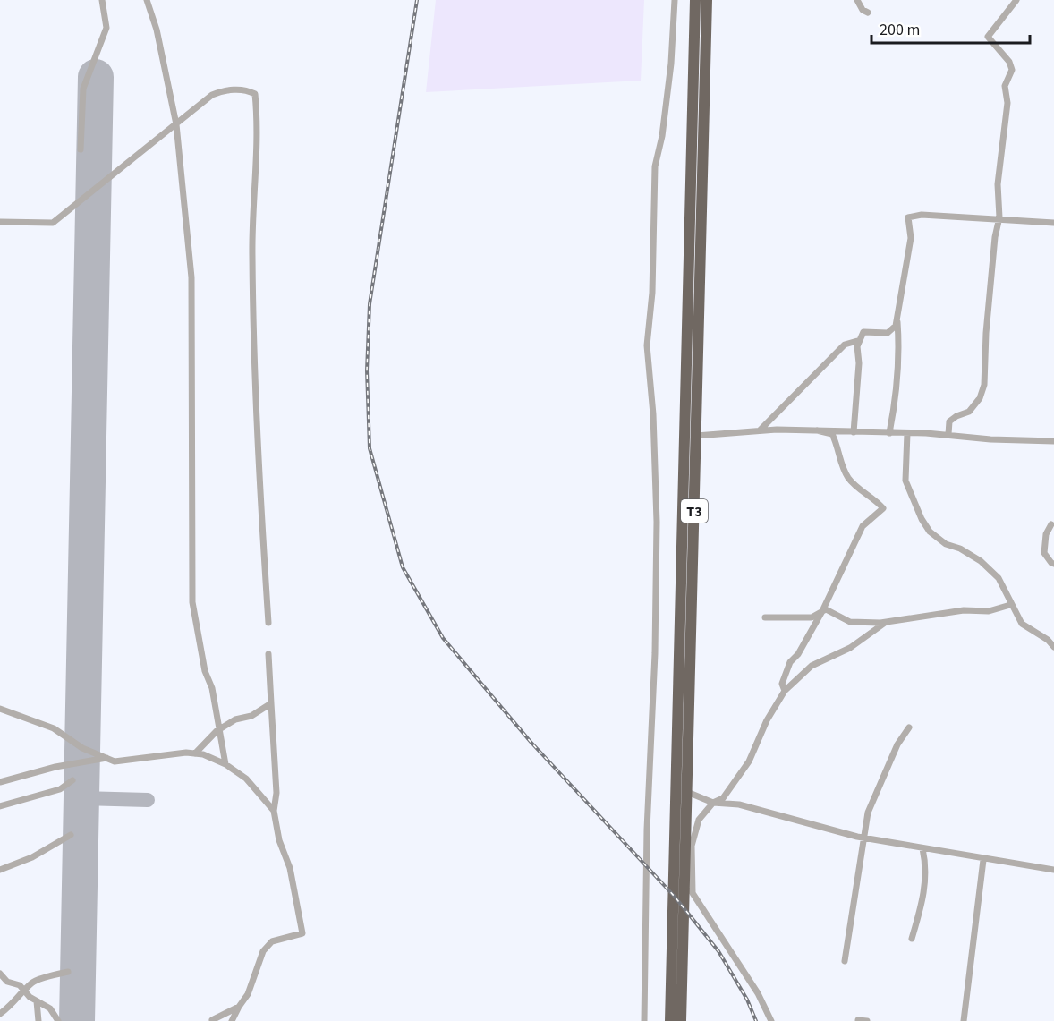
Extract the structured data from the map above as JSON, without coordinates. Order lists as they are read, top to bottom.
{
  "streets": {
    "highway": ["T3"]
  },
  "scale_bar": "200 m"
}
